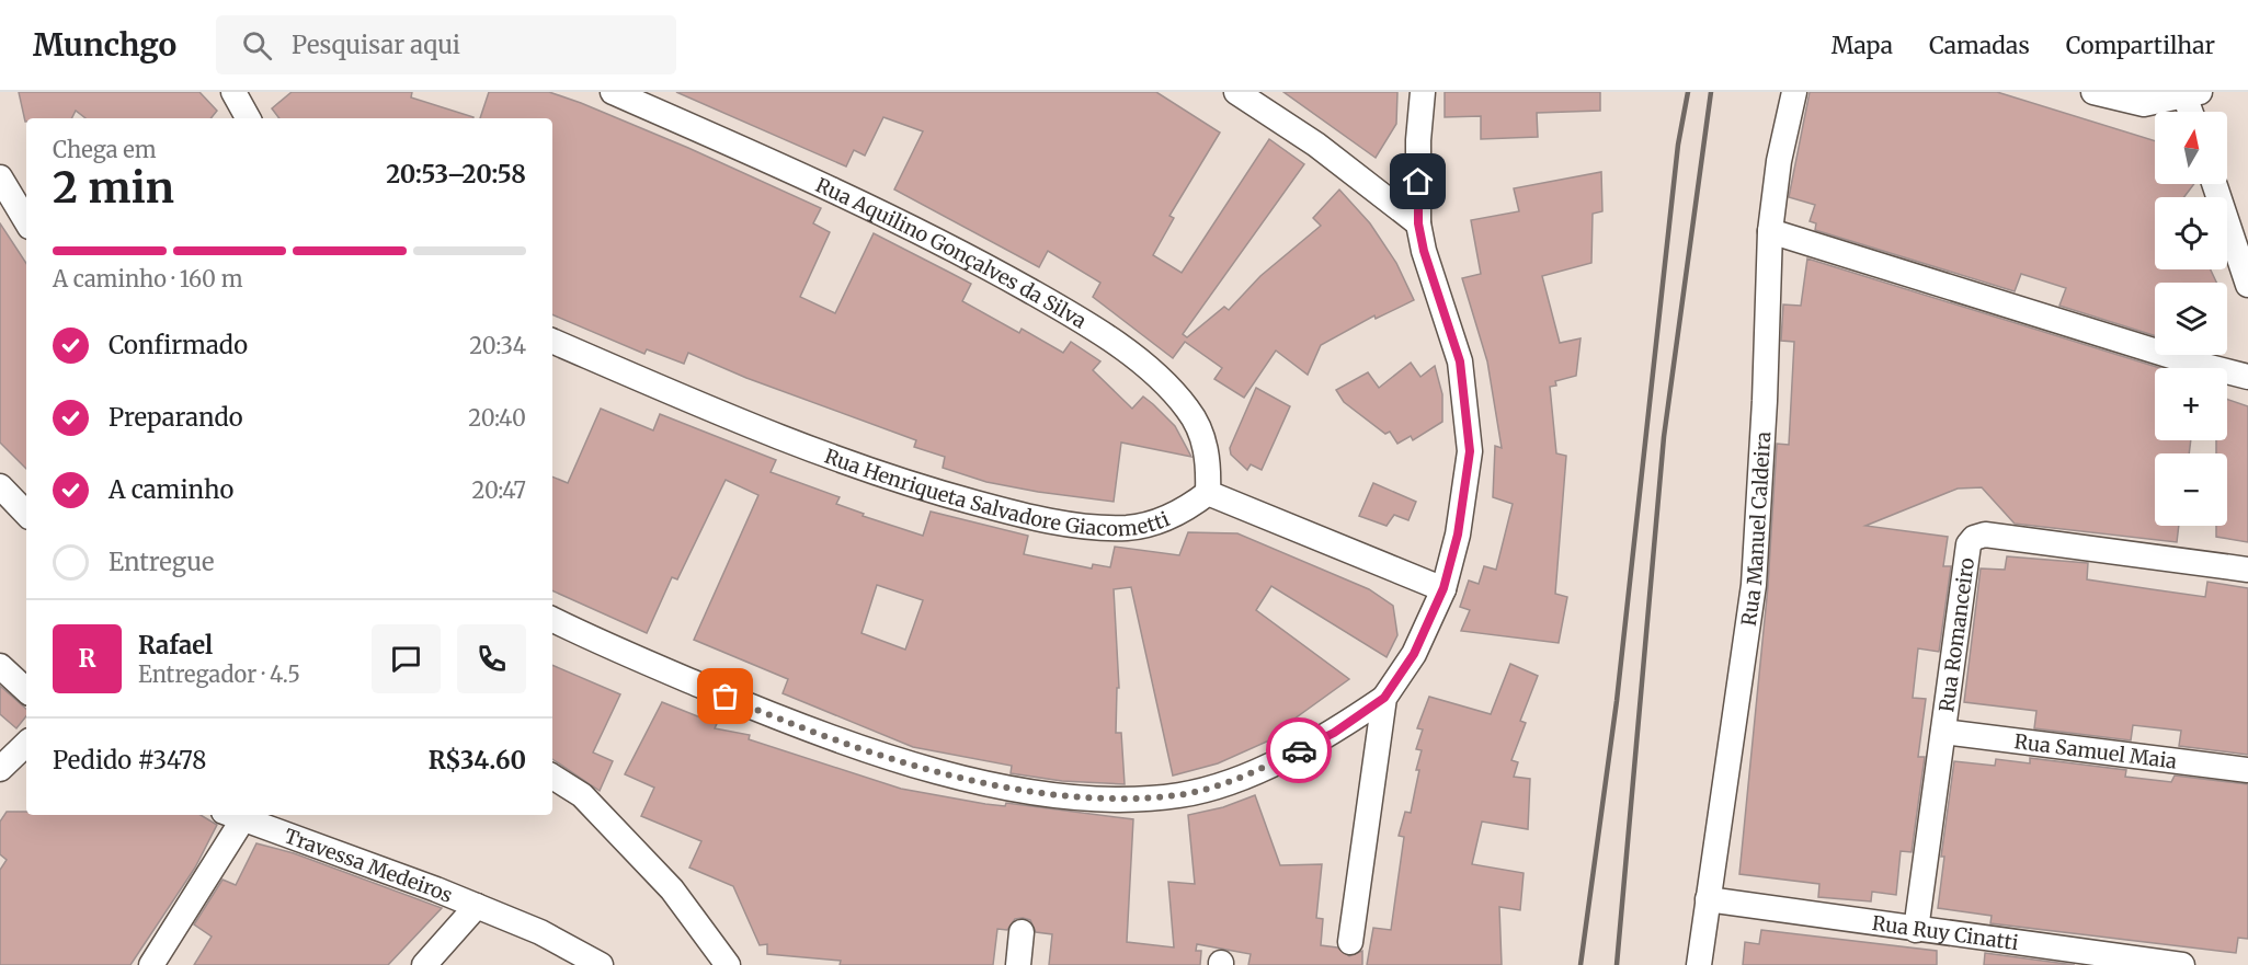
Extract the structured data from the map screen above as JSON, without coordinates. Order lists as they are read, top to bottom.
{
  "streets": {
    "street": [
      "Rua Aquilino Gonçalves da Silva",
      "Rua Henriqueta Salvadore Giacometti",
      "Rua Manuel Caldeira",
      "Rua Romanceiro",
      "Rua Samuel Maia",
      "Travessa Medeiros",
      "Rua Ruy Cinatti"
    ]
  },
  "crossings": [
    ["Rua Aquilino Gonçalves da Silva", "Rua Henriqueta Salvadore Giacometti"],
    ["Rua Manuel Caldeira", "Rua Ruy Cinatti"],
    ["Rua Romanceiro", "Rua Samuel Maia"],
    ["Rua Romanceiro", "Rua Ruy Cinatti"]
  ],
  "north": "top",
  "page": {
    "header": "Munchgo",
    "search": "Pesquisar aqui",
    "nav": ["Mapa", "Camadas", "Compartilhar"],
    "map_buttons": ["+", "−"],
    "heading": ["2 min", "Chega em", "20:53–20:58"],
    "panel": [
      "Rafael",
      "Entregador · 4.5",
      "Pedido #3478",
      "R$34.60"
    ],
    "bar": "A caminho · 160 m",
    "list": [
      ["Confirmado", "20:34"],
      ["Preparando", "20:40"],
      ["A caminho", "20:47"],
      "Entregue"
    ],
    "round": "R"
  }
}
